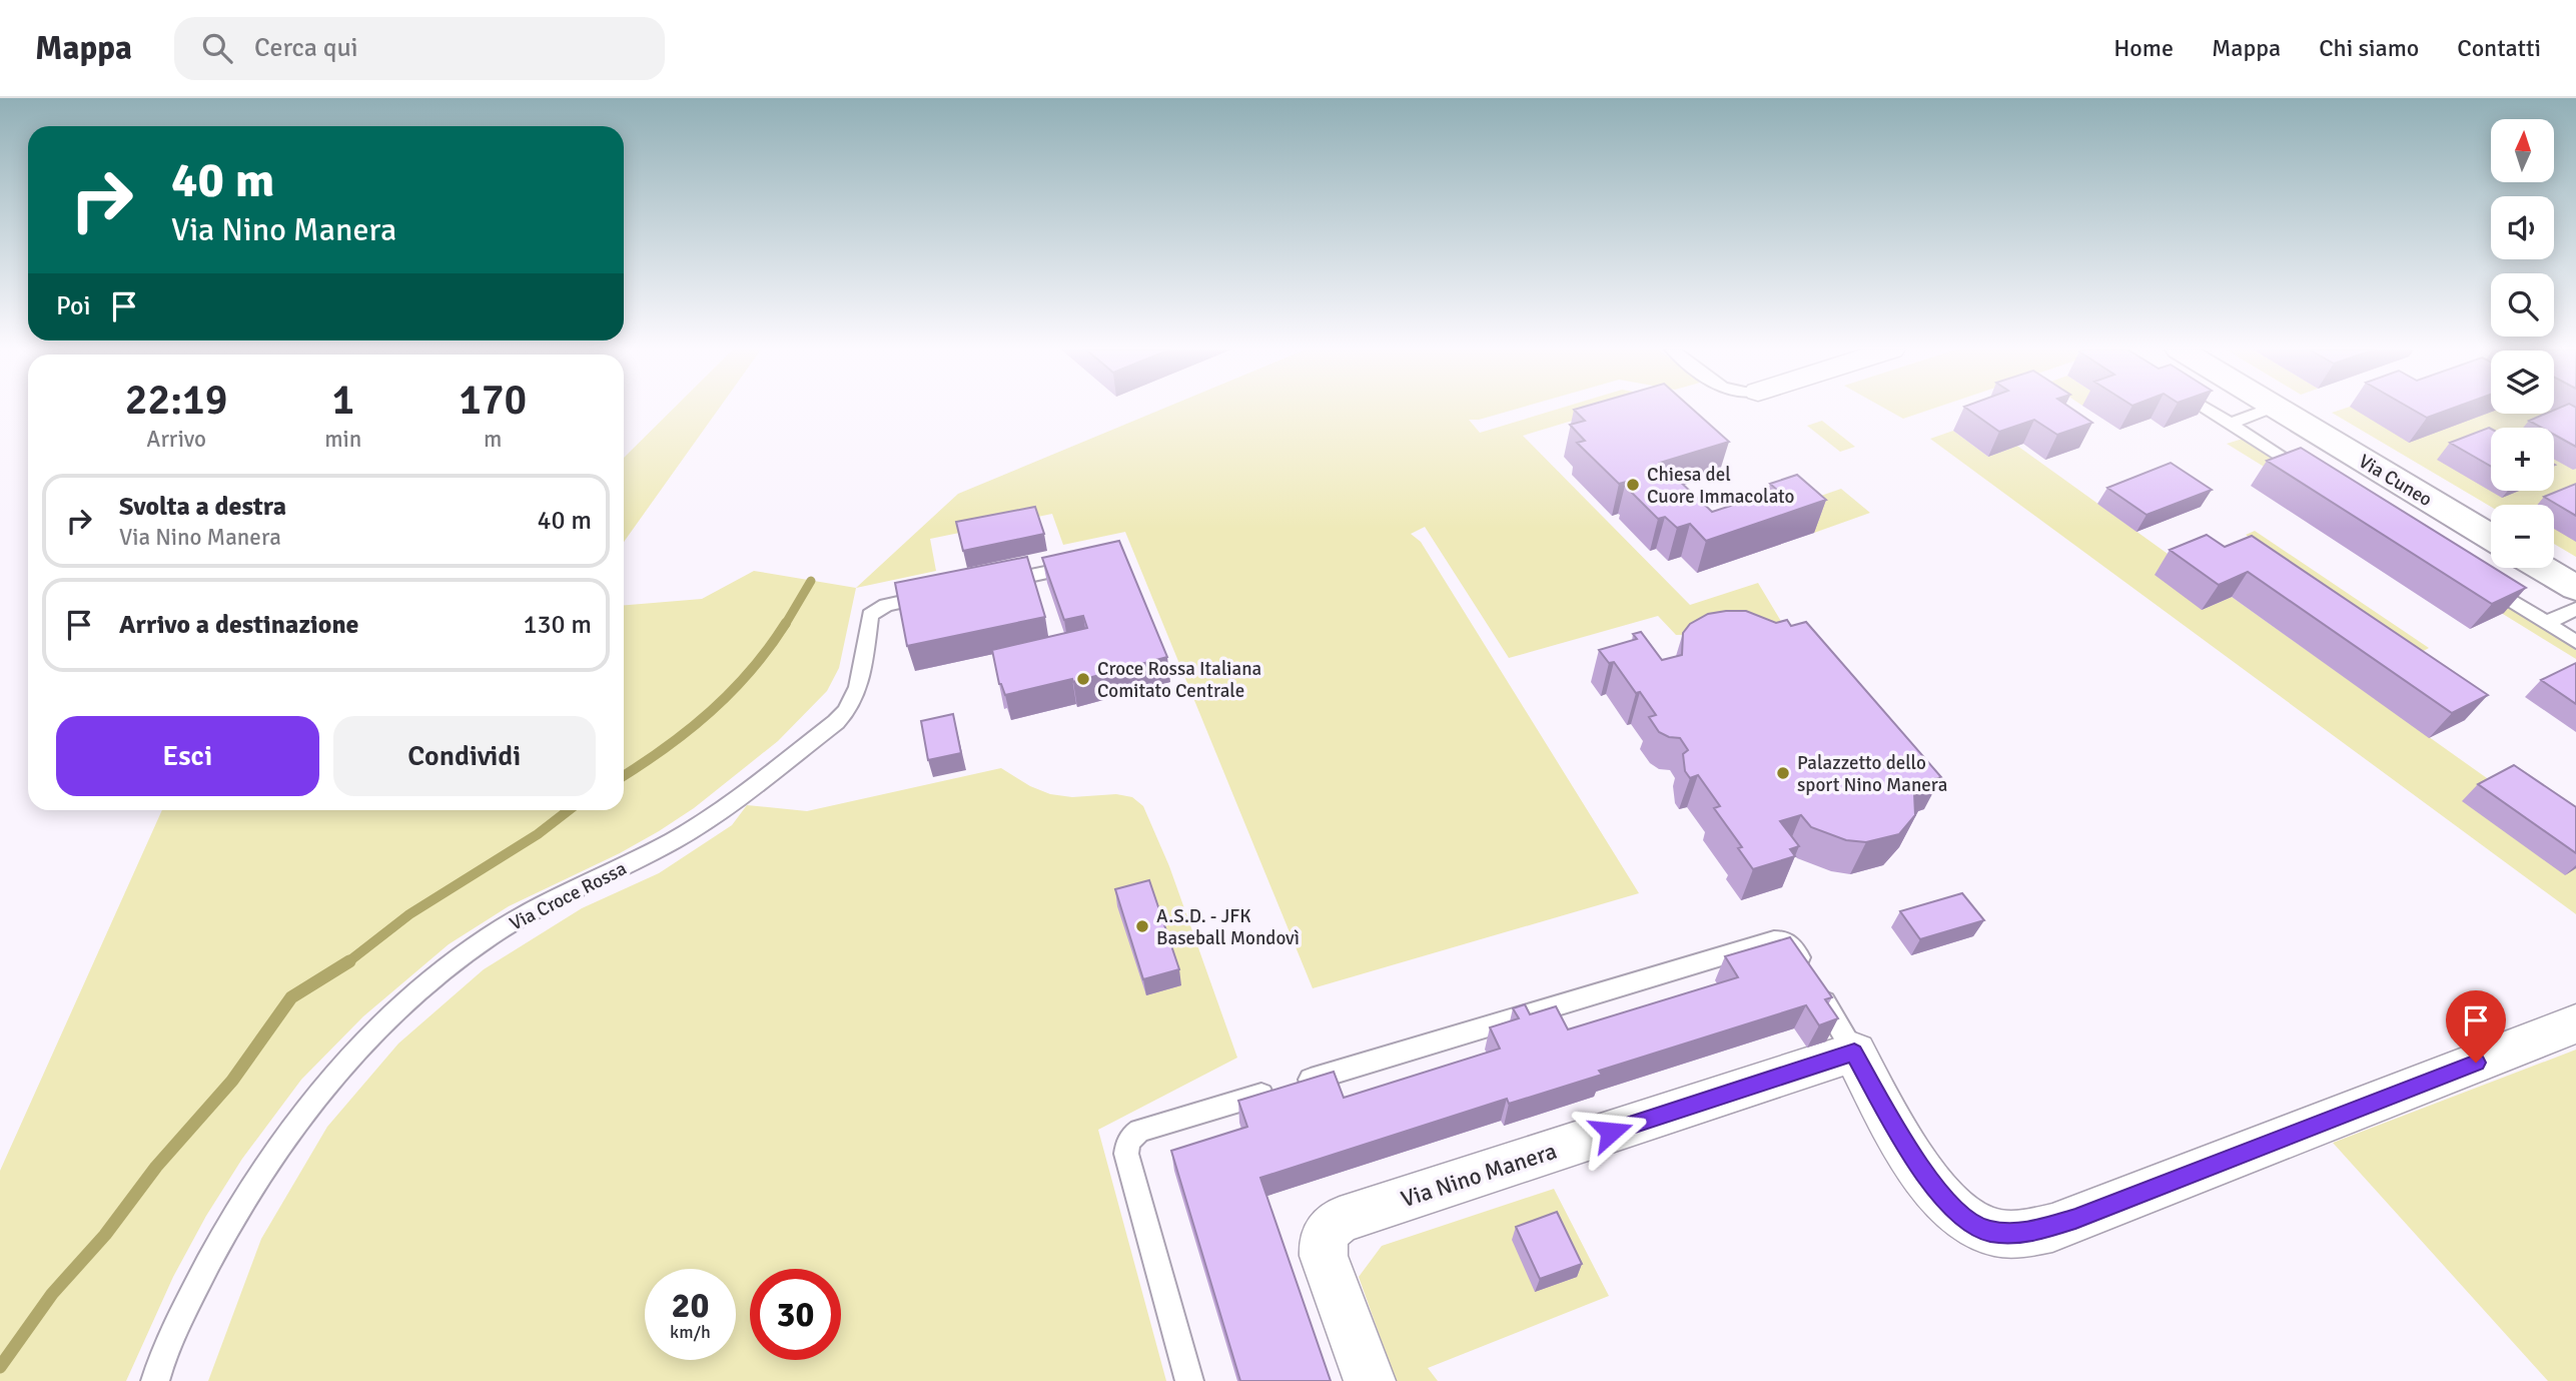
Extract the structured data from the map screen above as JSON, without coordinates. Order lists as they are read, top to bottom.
{
  "streets": {
    "main road": ["Via Cuneo"],
    "street": ["Via Nino Manera"],
    "lane": ["Via Croce Rossa"]
  },
  "places": [
    "Chiesa del Cuore Immacolato",
    "Croce Rossa Italiana Comitato Centrale",
    "Palazzetto dello sport Nino Manera",
    "A.S.D. - JFK Baseball Mondovì"
  ],
  "north": "top",
  "page": {
    "header": "Mappa",
    "search": "Cerca qui",
    "nav": [
      "Home",
      "Mappa",
      "Chi siamo",
      "Contatti"
    ],
    "map_buttons": ["+", "−"],
    "turn": ["40 m", "Via Nino Manera"],
    "then": "Poi",
    "eta": [
      "22:19",
      "Arrivo",
      "1",
      "min",
      "170",
      "m"
    ],
    "list": [
      {
        "name": "Svolta a destra",
        "note": "Via Nino Manera",
        "value": "40 m"
      },
      {
        "name": "Arrivo a destinazione",
        "value": "130 m"
      }
    ],
    "buttons": ["Esci", "Condividi"],
    "speed": "20 km/h",
    "limit": "30"
  }
}
